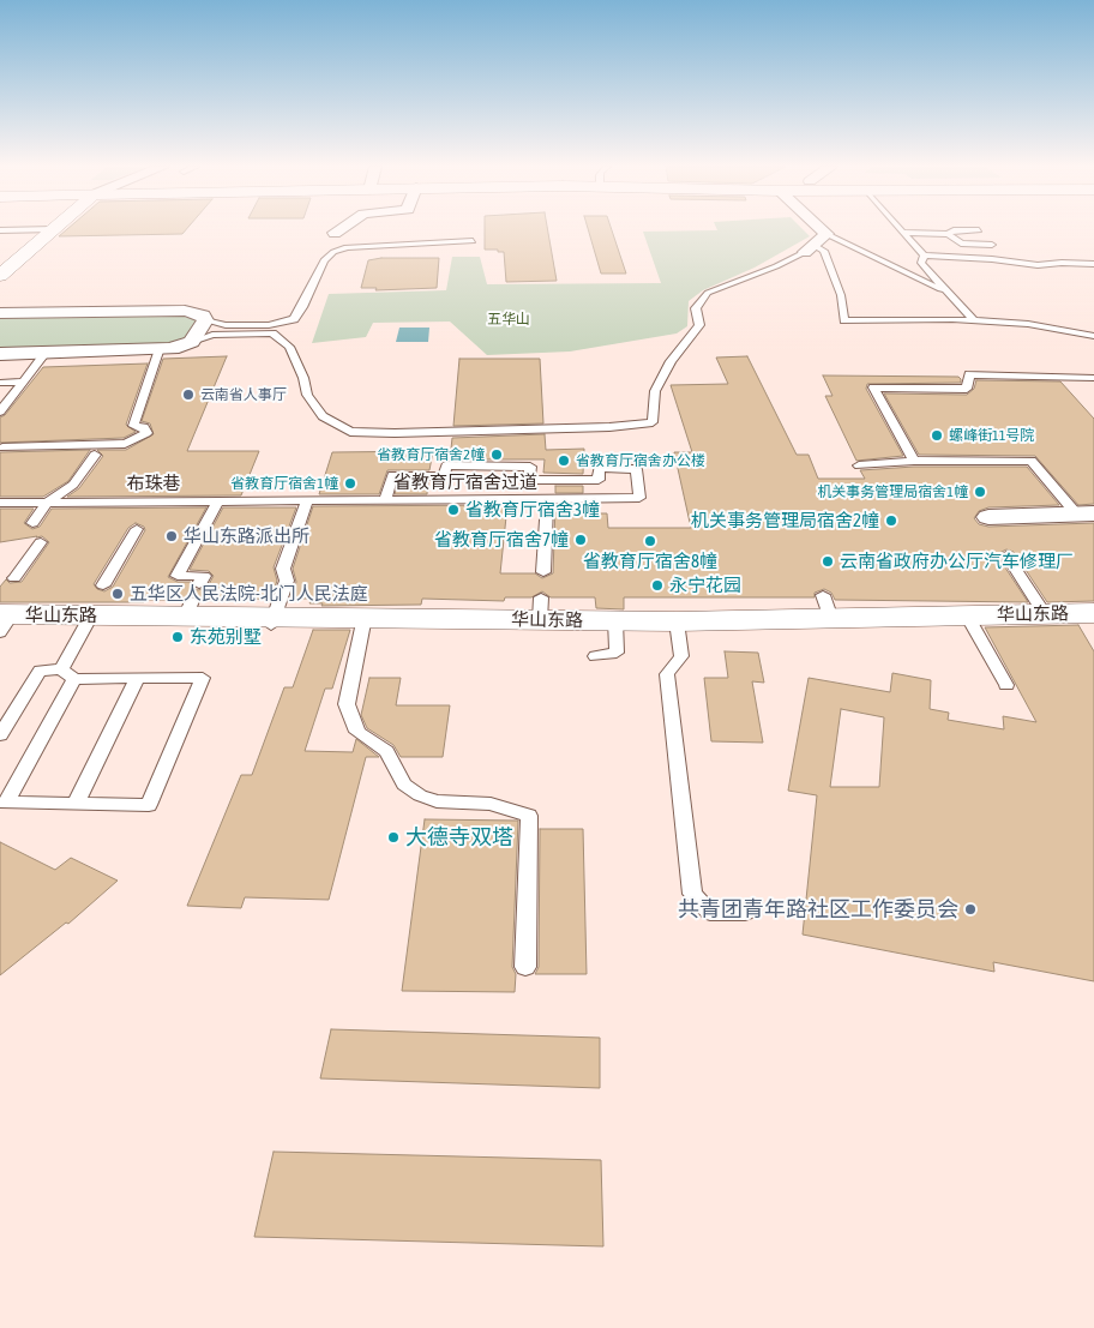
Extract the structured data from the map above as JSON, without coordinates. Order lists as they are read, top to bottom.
{
  "streets": {
    "main road": ["华山东路"],
    "lane": ["省教育厅宿舍过道", "布珠巷"]
  },
  "crossings": [
    ["省教育厅宿舍过道", "布珠巷"]
  ],
  "parks": ["五华山"],
  "places": [
    "云南省人事厅",
    "螺峰街11号院",
    "省教育厅宿舍2幢",
    "省教育厅宿舍办公楼",
    "省教育厅宿舍1幢",
    "机关事务管理局宿舍1幢",
    "省教育厅宿舍3幢",
    "机关事务管理局宿舍2幢",
    "华山东路派出所",
    "省教育厅宿舍7幢",
    "省教育厅宿舍8幢",
    "云南省政府办公厅汽车修理厂",
    "永宁花园",
    "五华区人民法院-北门人民法庭",
    "东苑别墅",
    "大德寺双塔",
    "共青团青年路社区工作委员会"
  ]
}
